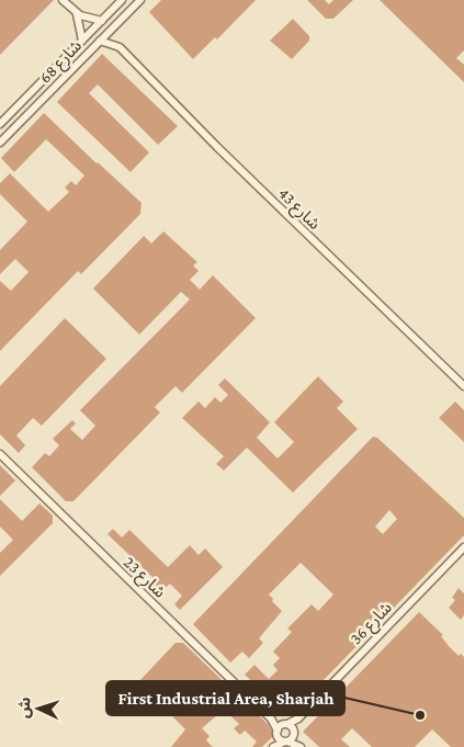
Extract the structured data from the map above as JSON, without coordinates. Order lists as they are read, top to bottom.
{
  "streets": {
    "street": [
      "شارع 68",
      "شارع 43",
      "شارع 23",
      "شارع 36"
    ]
  },
  "crossings": [
    ["شارع 68", "شارع 43"],
    ["شارع 23", "شارع 36"]
  ],
  "places": ["First Industrial Area, Sharjah"],
  "north": "left"
}
